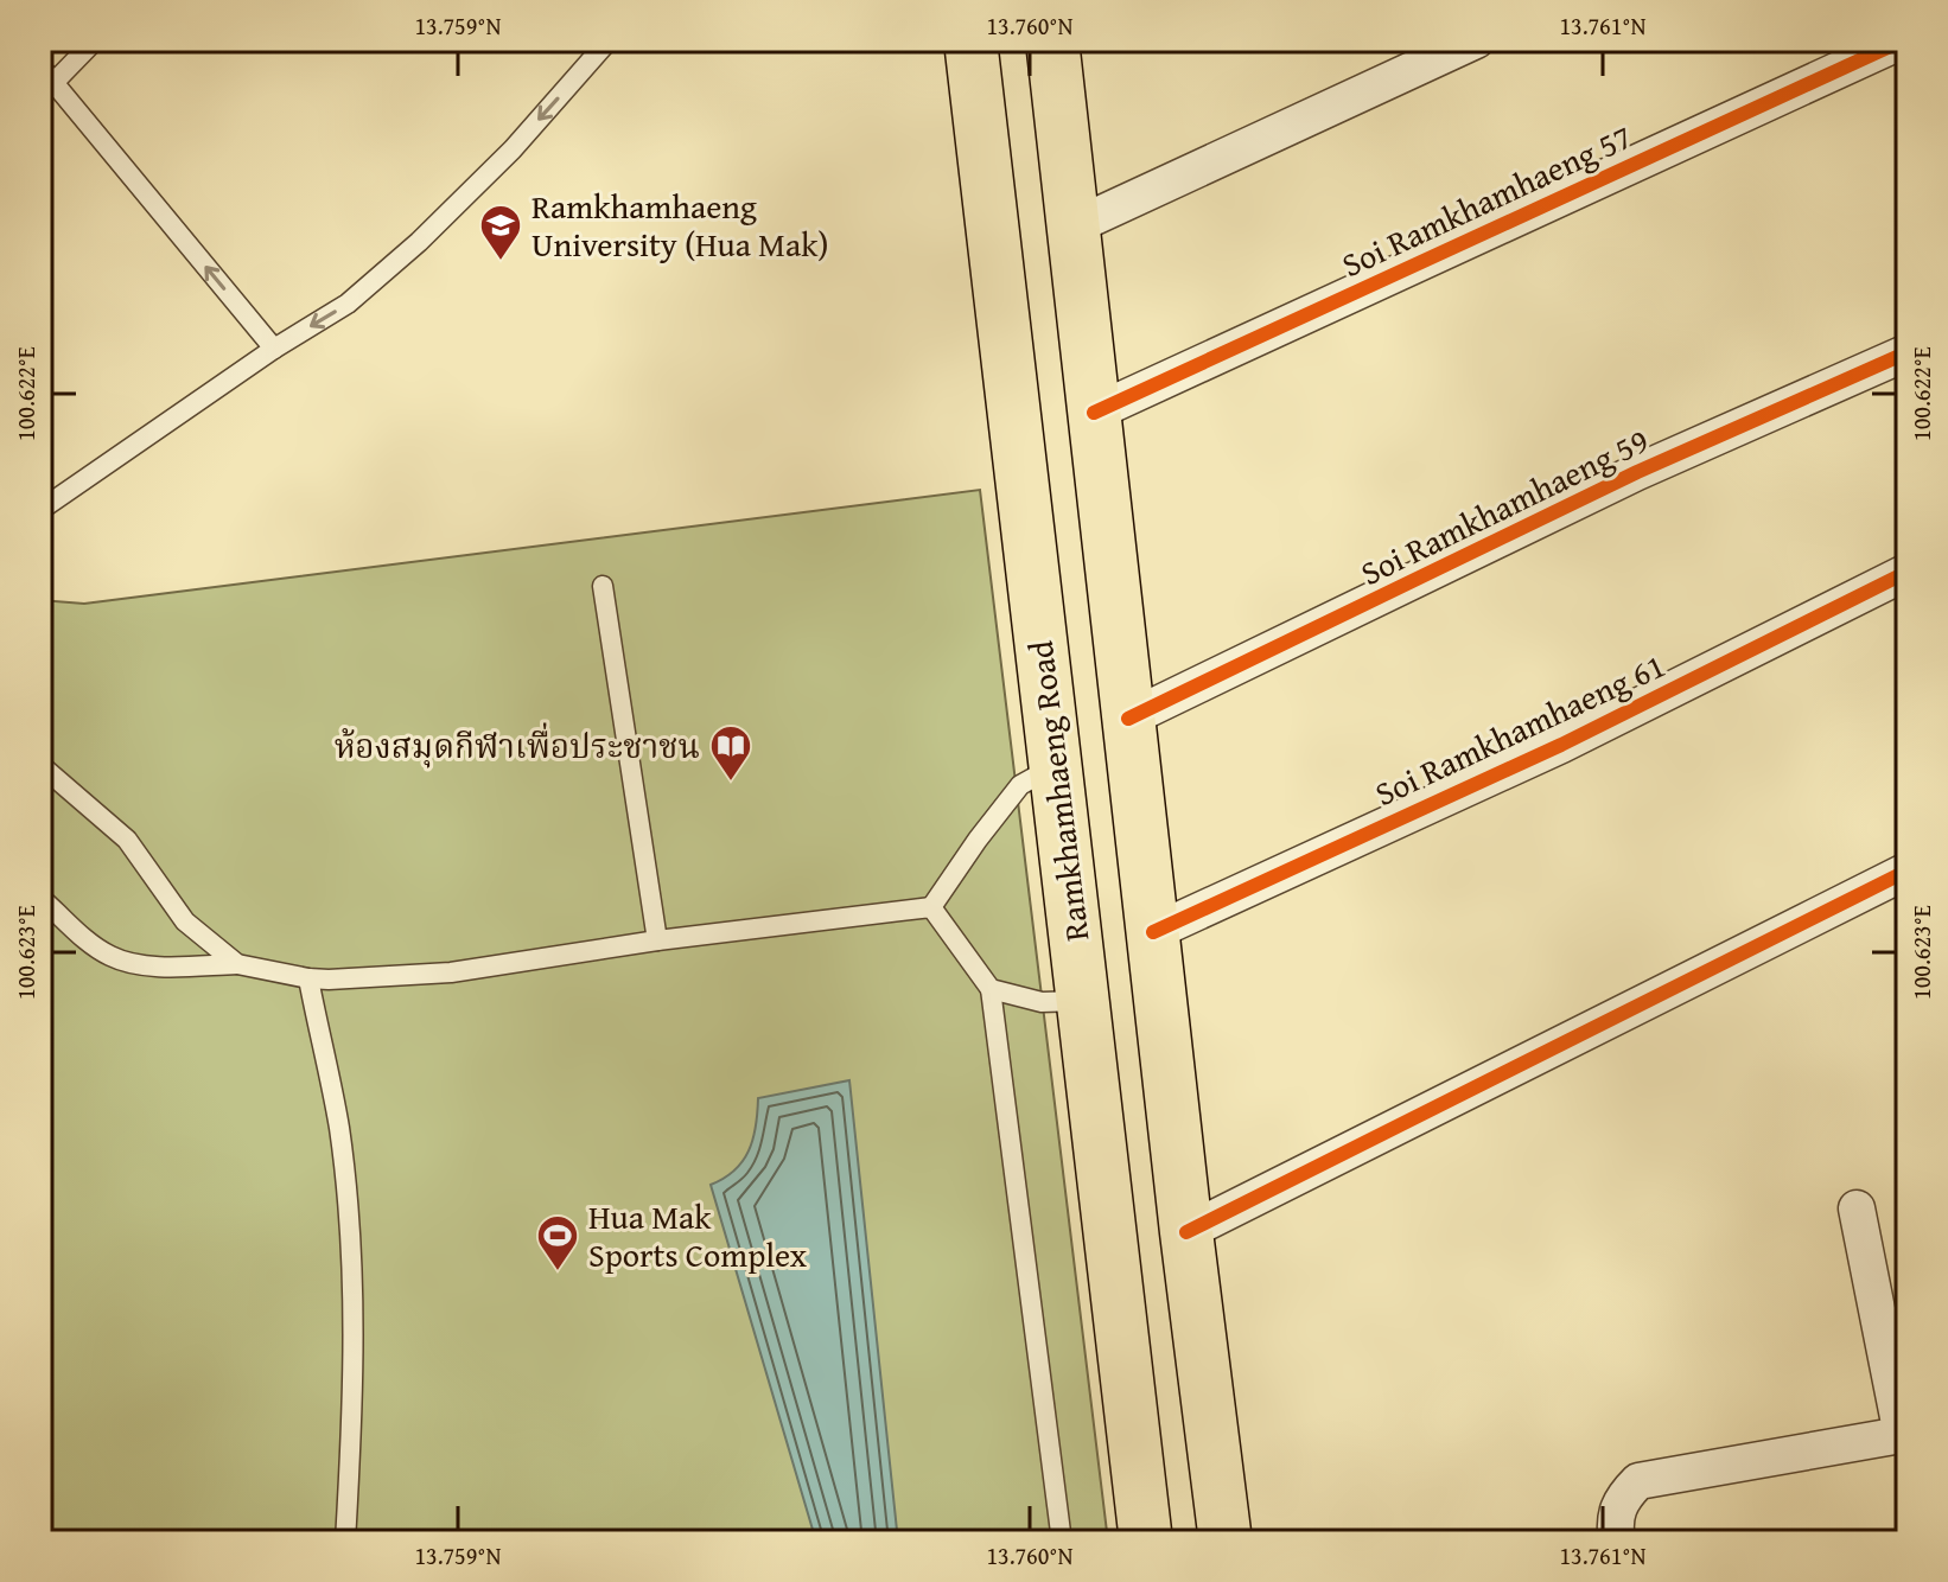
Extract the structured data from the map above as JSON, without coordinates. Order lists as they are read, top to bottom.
{
  "streets": {
    "main road": ["Ramkhamhaeng Road"],
    "street": ["Soi Ramkhamhaeng 57", "Soi Ramkhamhaeng 59", "Soi Ramkhamhaeng 61"]
  },
  "places": {
    "school or university": ["Ramkhamhaeng University (Hua Mak)"],
    "library": ["ห้องสมุดกีฬาเพื่อประชาชน"],
    "sports": ["Hua Mak Sports Complex"]
  },
  "coordinates": [
    "13.759°N",
    "13.760°N",
    "13.761°N",
    "100.622°E",
    "100.623°E"
  ]
}
